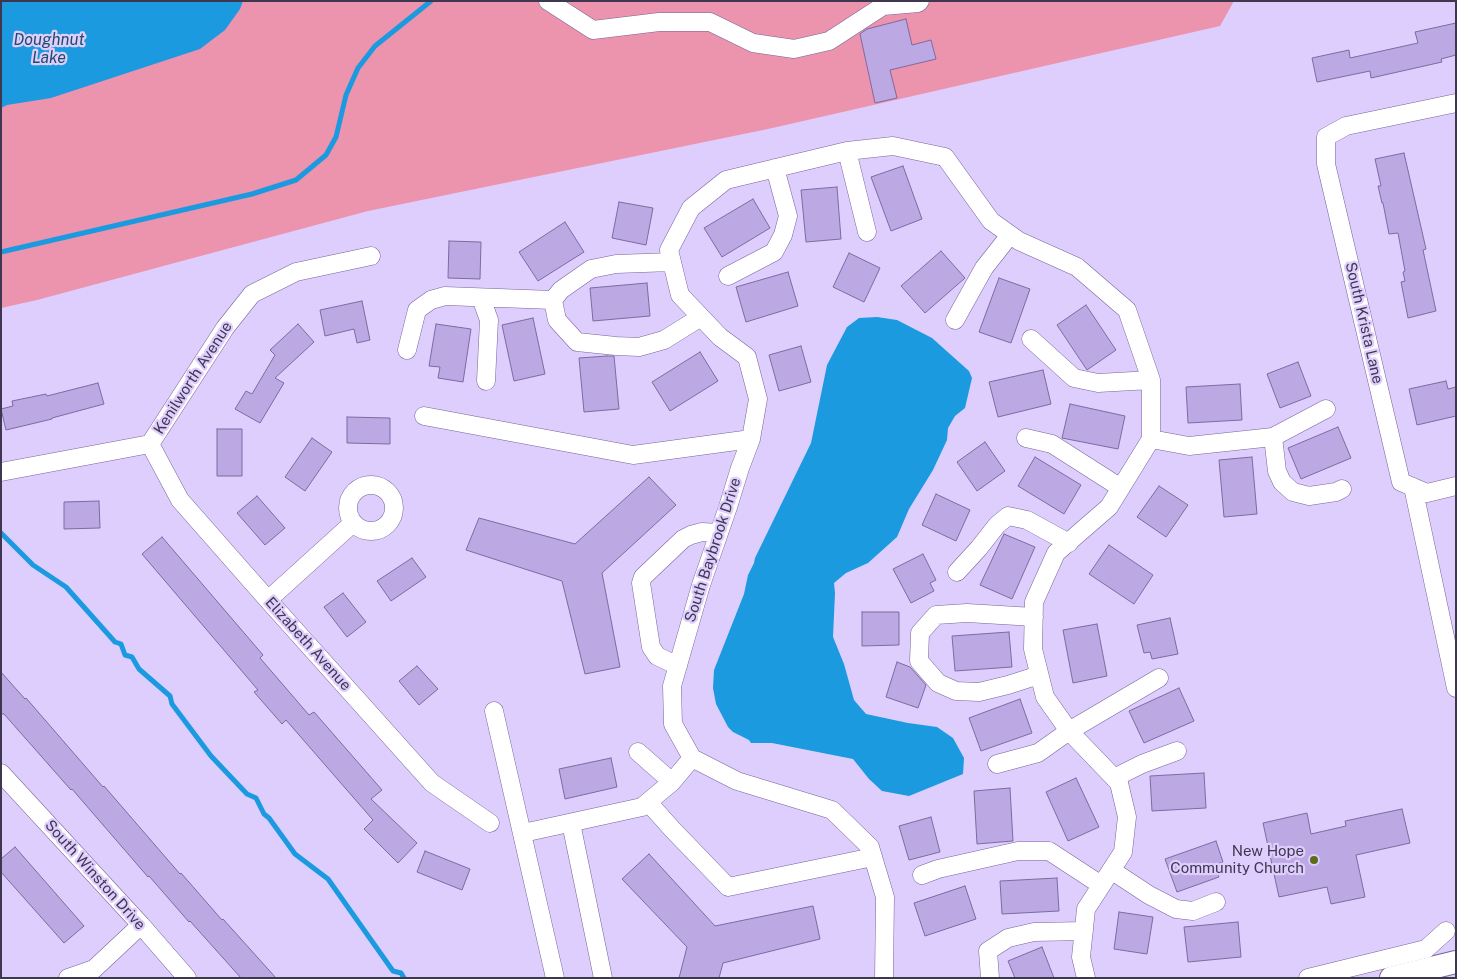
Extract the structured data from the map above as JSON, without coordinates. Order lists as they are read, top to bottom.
{
  "streets": {
    "street": [
      "South Krista Lane",
      "Kenilworth Avenue",
      "South Baybrook Drive",
      "Elizabeth Avenue",
      "South Winston Drive"
    ]
  },
  "crossings": [
    ["Kenilworth Avenue", "Elizabeth Avenue"]
  ],
  "water": ["Doughnut Lake"],
  "places": ["New Hope Community Church"]
}
